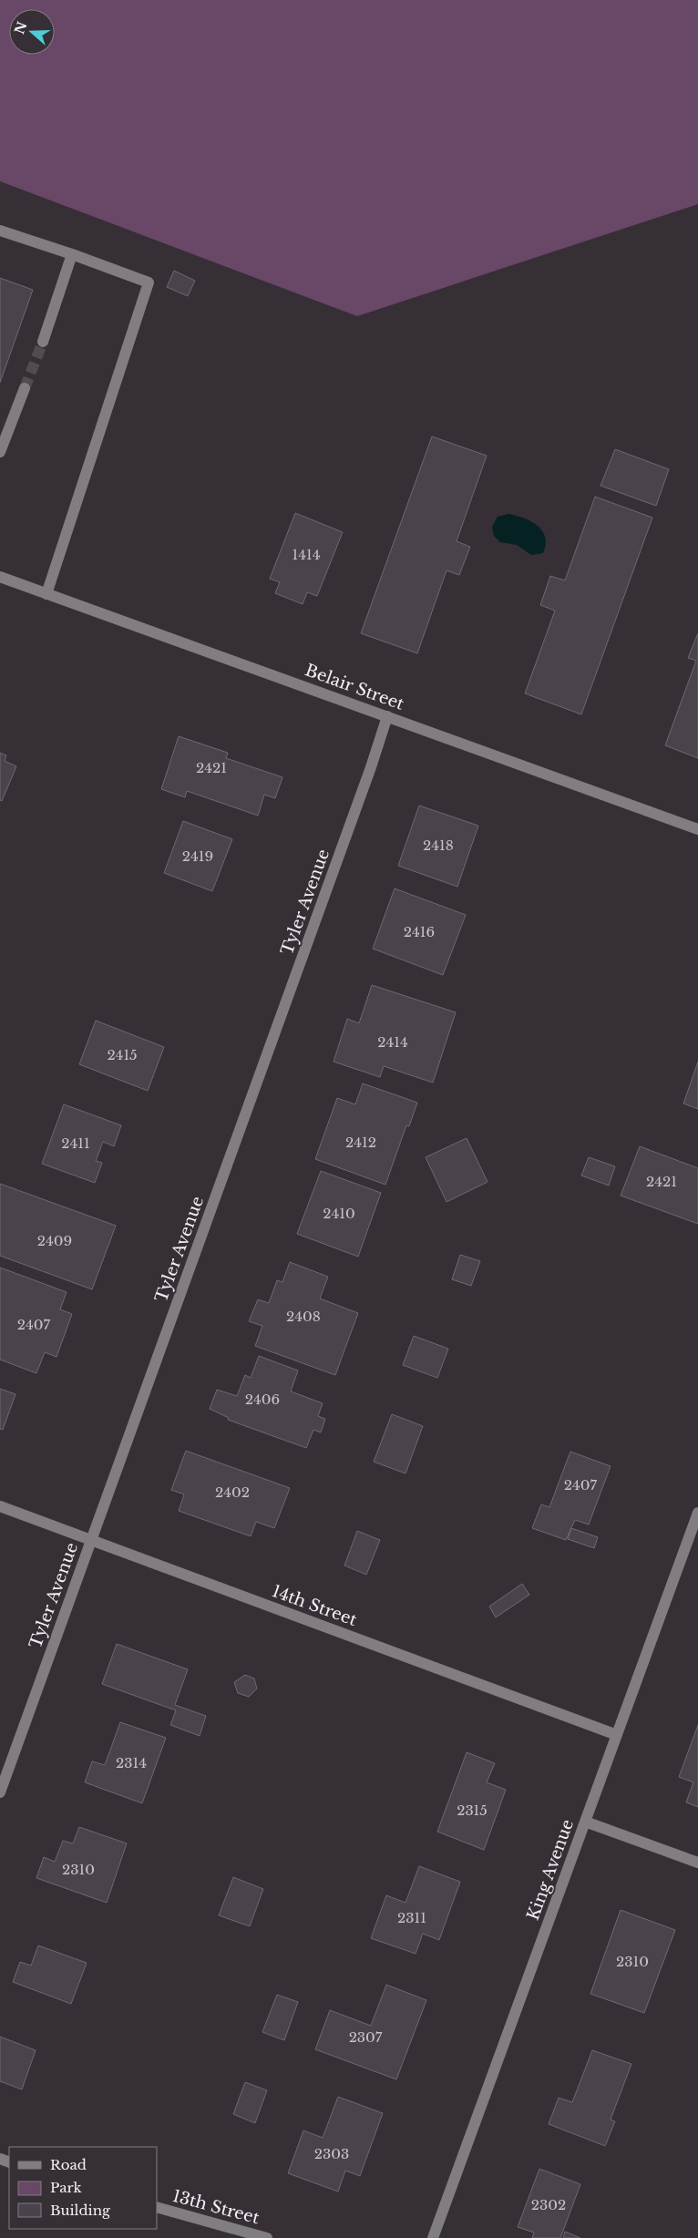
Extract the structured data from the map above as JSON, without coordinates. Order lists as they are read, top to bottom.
{
  "streets": {
    "street": [
      "Belair Street",
      "Tyler Avenue",
      "14th Street",
      "King Avenue",
      "13th Street"
    ]
  },
  "crossings": [
    ["Belair Street", "Tyler Avenue"],
    ["Tyler Avenue", "14th Street"],
    ["14th Street", "King Avenue"]
  ],
  "house_numbers": [
    "1414",
    "2421",
    "2418",
    "2419",
    "2416",
    "2414",
    "2415",
    "2412",
    "2411",
    "2421",
    "2410",
    "2409",
    "2408",
    "2407",
    "2406",
    "2407",
    "2402",
    "2314",
    "2315",
    "2310",
    "2311",
    "2310",
    "2307",
    "2303",
    "2302"
  ],
  "legend": ["Road", "Park", "Building"],
  "north": "left"
}
